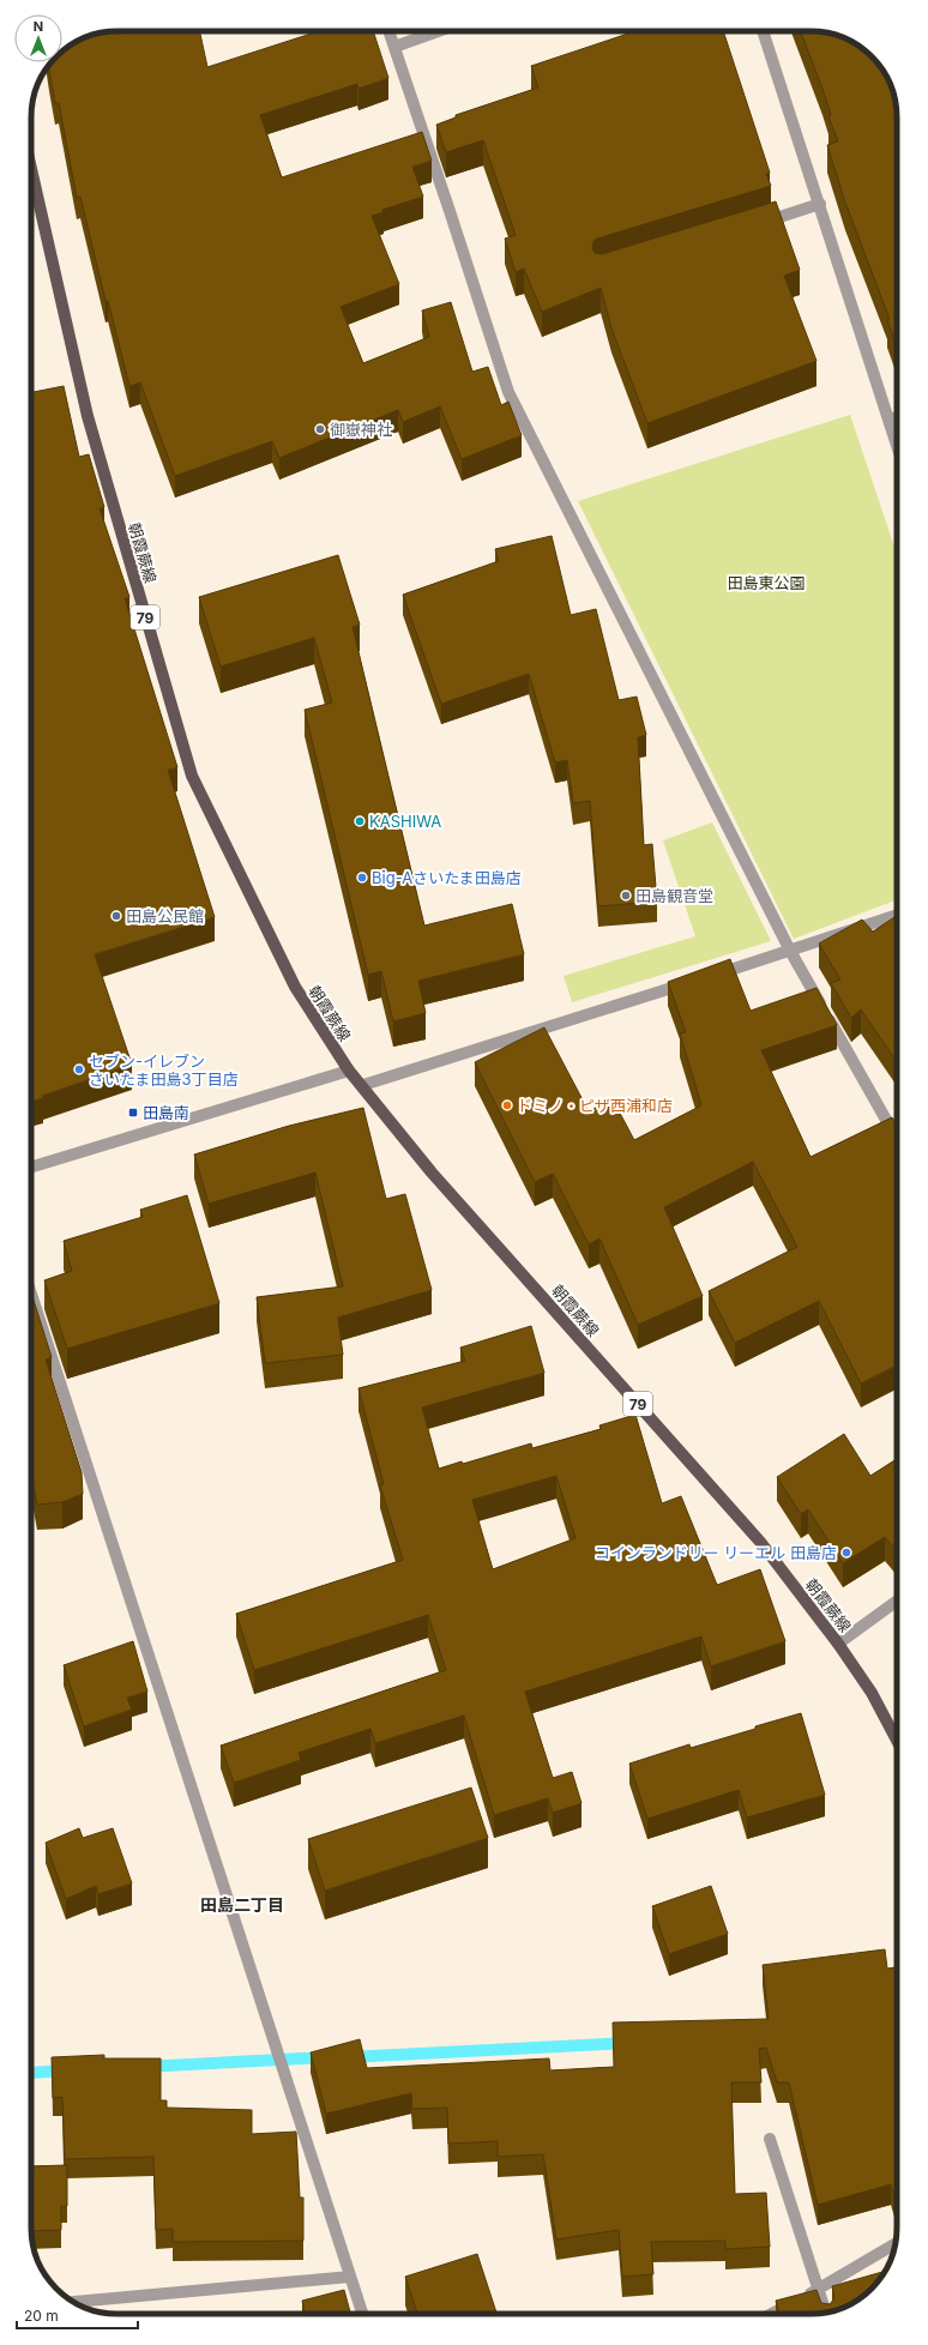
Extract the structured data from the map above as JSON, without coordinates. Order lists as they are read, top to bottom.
{
  "streets": {
    "main road": ["朝霞蕨線", "79"]
  },
  "districts": ["田島二丁目"],
  "parks": ["田島東公園"],
  "places": {
    "other": [
      "御嶽神社",
      "KASHIWA",
      "Big-Aさいたま田島店",
      "田島観音堂",
      "田島公民館",
      "セブン-イレブン さいたま田島3丁目店",
      "ドミノ・ピザ西浦和店",
      "コインランドリー リーエル 田島店"
    ],
    "transit": ["田島南"]
  },
  "scale_bar": "20 m",
  "north": "top"
}
